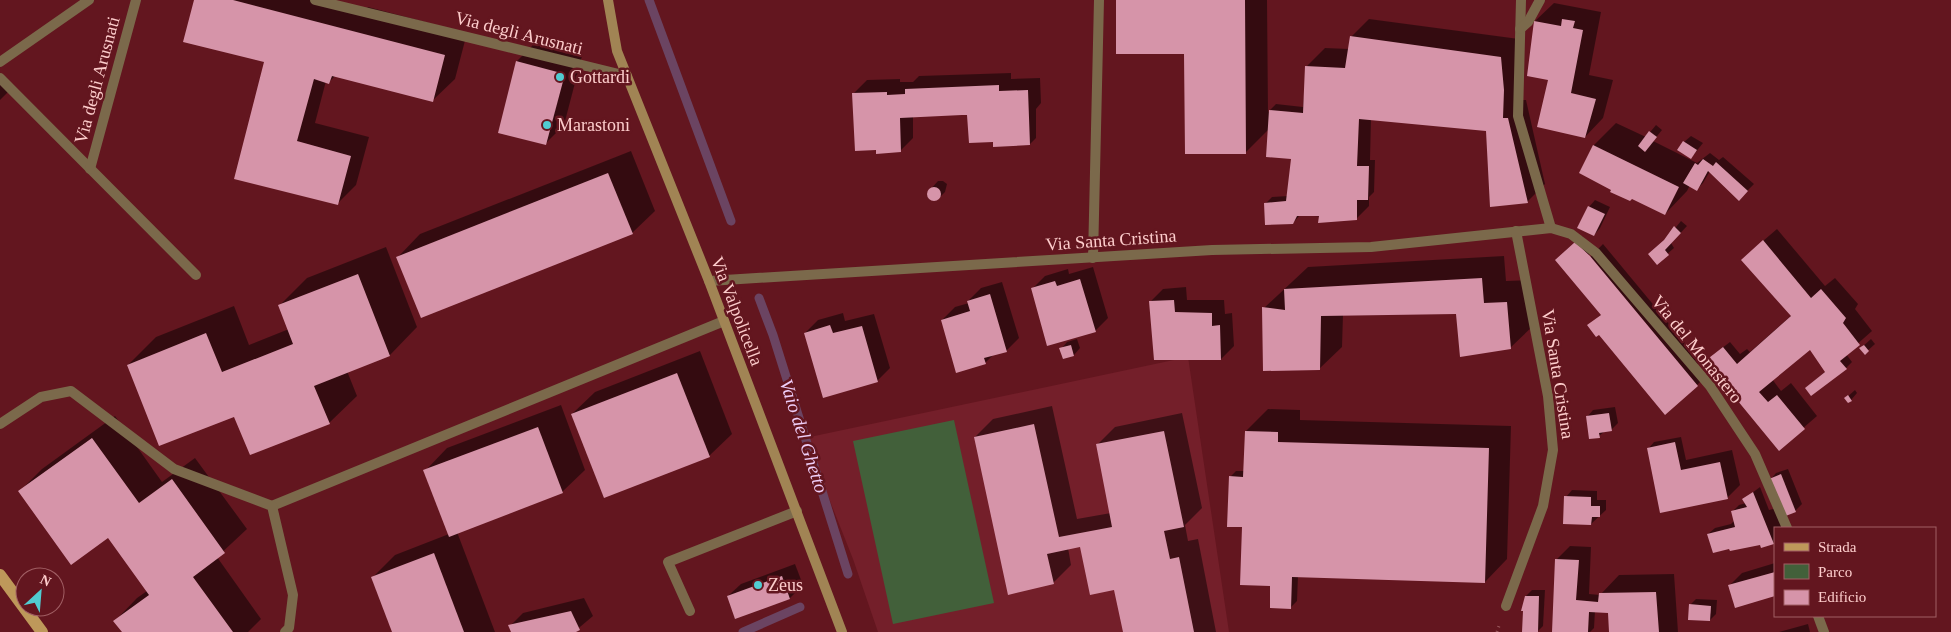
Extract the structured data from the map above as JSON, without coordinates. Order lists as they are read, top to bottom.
{
  "streets": {
    "main road": ["Via Valpolicella"],
    "street": ["Via degli Arusnati", "Via Santa Cristina", "Via del Monastero"]
  },
  "crossings": [
    ["Via degli Arusnati", "Via Valpolicella"],
    ["Via Santa Cristina", "Via Valpolicella"],
    ["Via Santa Cristina", "Via del Monastero"]
  ],
  "water": ["Vaio del Ghetto"],
  "places": ["Gottardi", "Marastoni", "Zeus"],
  "legend": ["Strada", "Parco", "Edificio"],
  "north": "top right"
}
